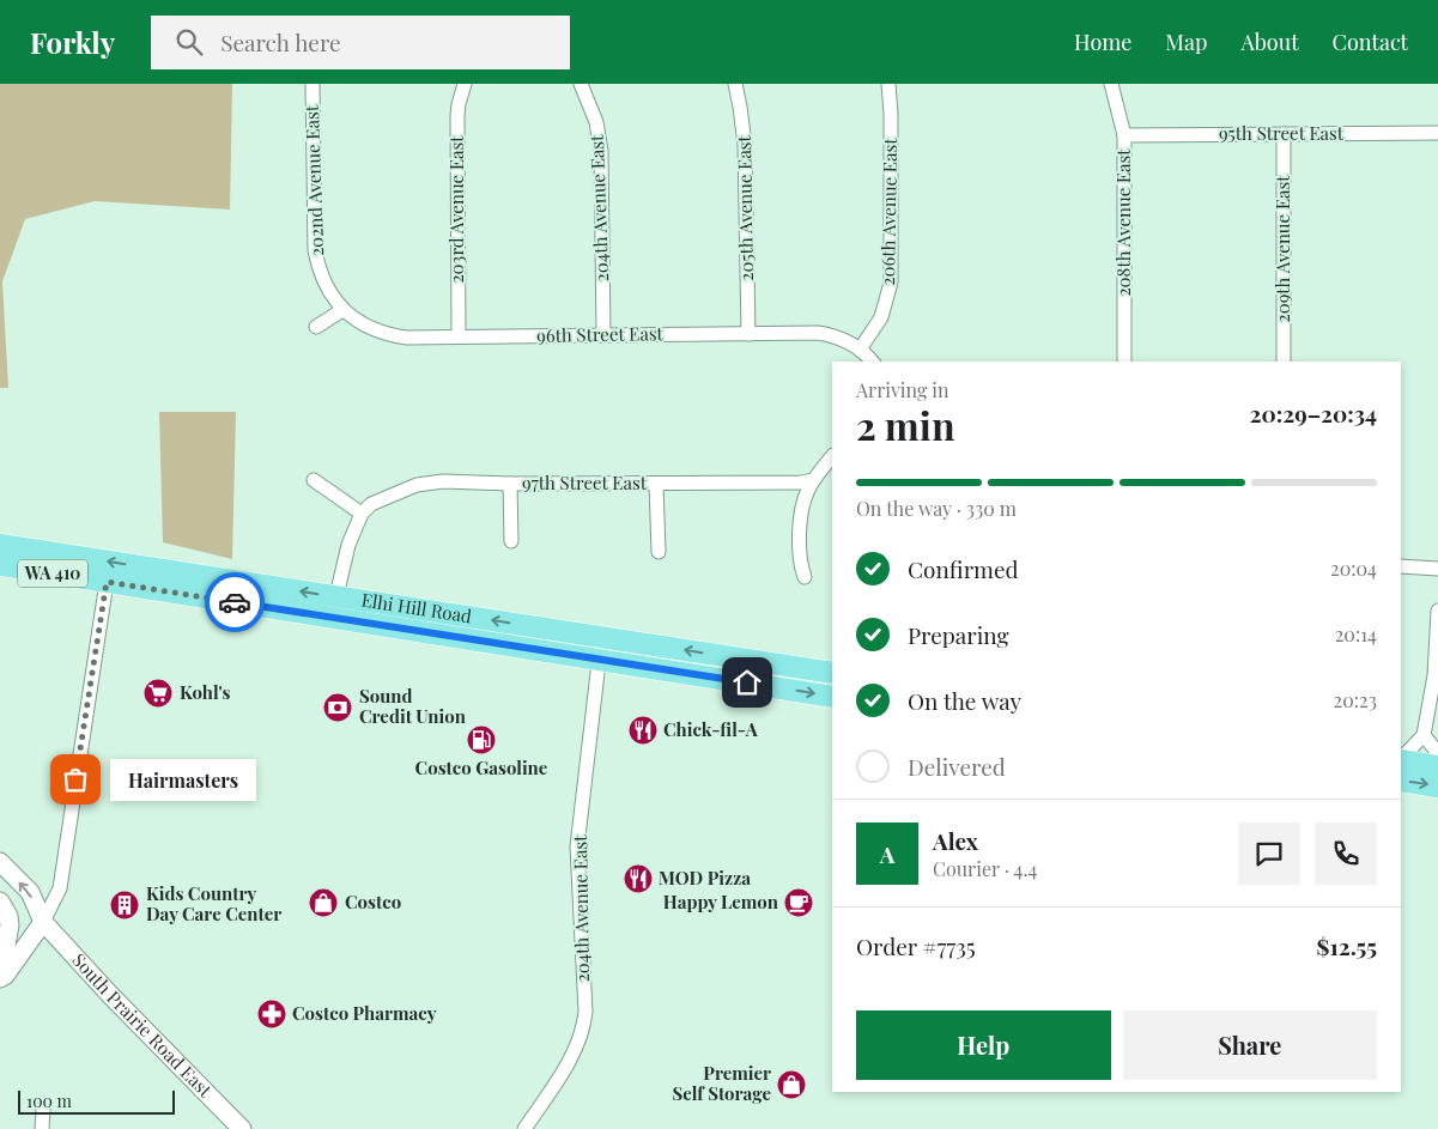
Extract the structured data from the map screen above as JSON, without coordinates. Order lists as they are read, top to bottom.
{
  "streets": {
    "main road": ["WA 410", "Elhi Hill Road", "South Prairie Road East"],
    "street": [
      "95th Street East",
      "202nd Avenue East",
      "204th Avenue East",
      "205th Avenue East",
      "203rd Avenue East",
      "206th Avenue East",
      "208th Avenue East",
      "209th Avenue East",
      "96th Street East",
      "97th Street East"
    ]
  },
  "crossings": [
    ["95th Street East", "208th Avenue East"],
    ["95th Street East", "209th Avenue East"],
    ["202nd Avenue East", "96th Street East"],
    ["204th Avenue East", "96th Street East"],
    ["204th Avenue East", "Elhi Hill Road"],
    ["205th Avenue East", "96th Street East"],
    ["203rd Avenue East", "96th Street East"],
    ["206th Avenue East", "96th Street East"]
  ],
  "places": {
    "supermarket": ["Kohl's"],
    "bank": ["Sound Credit Union"],
    "restaurant": ["Chick-fil-A", "MOD Pizza"],
    "fuel station": ["Costco Gasoline"],
    "other": ["Hairmasters"],
    "shop": ["Costco", "Premier Self Storage"],
    "cafe": ["Happy Lemon"],
    "building": ["Kids Country Day Care Center"],
    "pharmacy": ["Costco Pharmacy"]
  },
  "scale_bar": "100 m",
  "page": {
    "header": "Forkly",
    "search": "Search here",
    "nav": [
      "Home",
      "Map",
      "About",
      "Contact"
    ],
    "heading": ["2 min", "Arriving in", "20:29–20:34"],
    "panel": [
      "Alex",
      "Courier · 4.4",
      "Order #7735",
      "$12.55"
    ],
    "bar": "On the way · 330 m",
    "list": [
      ["Confirmed", "20:04"],
      ["Preparing", "20:14"],
      ["On the way", "20:23"],
      "Delivered"
    ],
    "bubble": "Hairmasters",
    "round": "A",
    "buttons": ["Help", "Share"],
    "scale": "100 m"
  }
}
